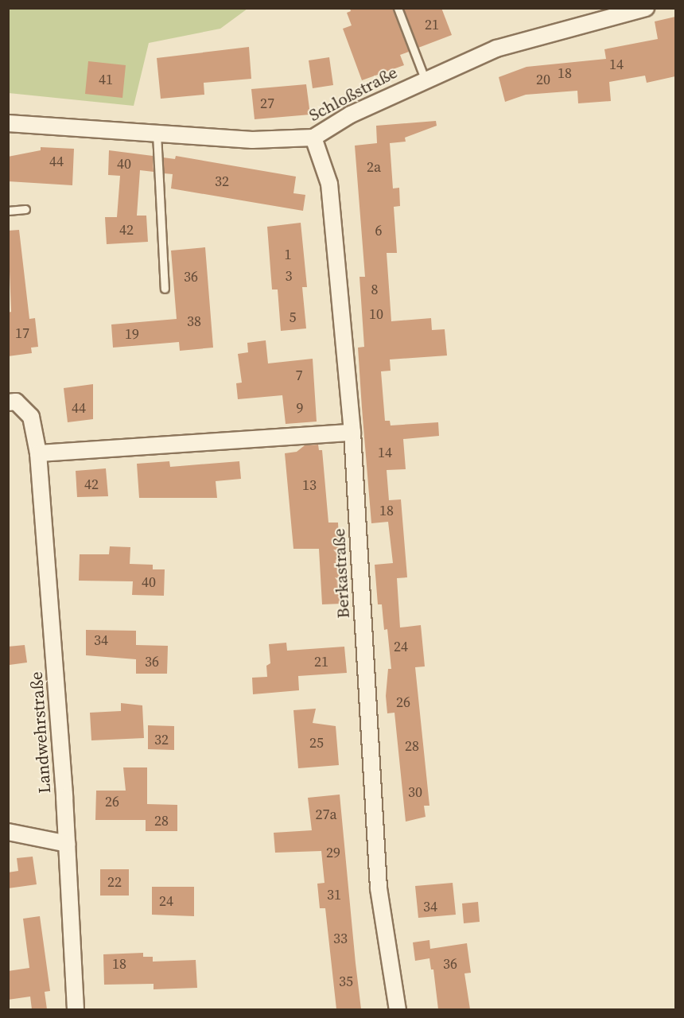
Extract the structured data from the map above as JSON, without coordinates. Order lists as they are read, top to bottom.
{
  "streets": {
    "street": ["Schloßstraße", "Berkastraße", "Landwehrstraße"]
  },
  "crossings": [
    ["Schloßstraße", "Berkastraße"]
  ],
  "house_numbers": [
    "21",
    "14",
    "18",
    "41",
    "20",
    "27",
    "44",
    "40",
    "2a",
    "32",
    "42",
    "6",
    "1",
    "3",
    "36",
    "8",
    "10",
    "5",
    "38",
    "17",
    "19",
    "7",
    "44",
    "9",
    "14",
    "42",
    "13",
    "18",
    "40",
    "34",
    "24",
    "36",
    "21",
    "26",
    "32",
    "25",
    "28",
    "30",
    "26",
    "27a",
    "28",
    "29",
    "22",
    "31",
    "24",
    "34",
    "33",
    "18",
    "36",
    "35"
  ]
}
